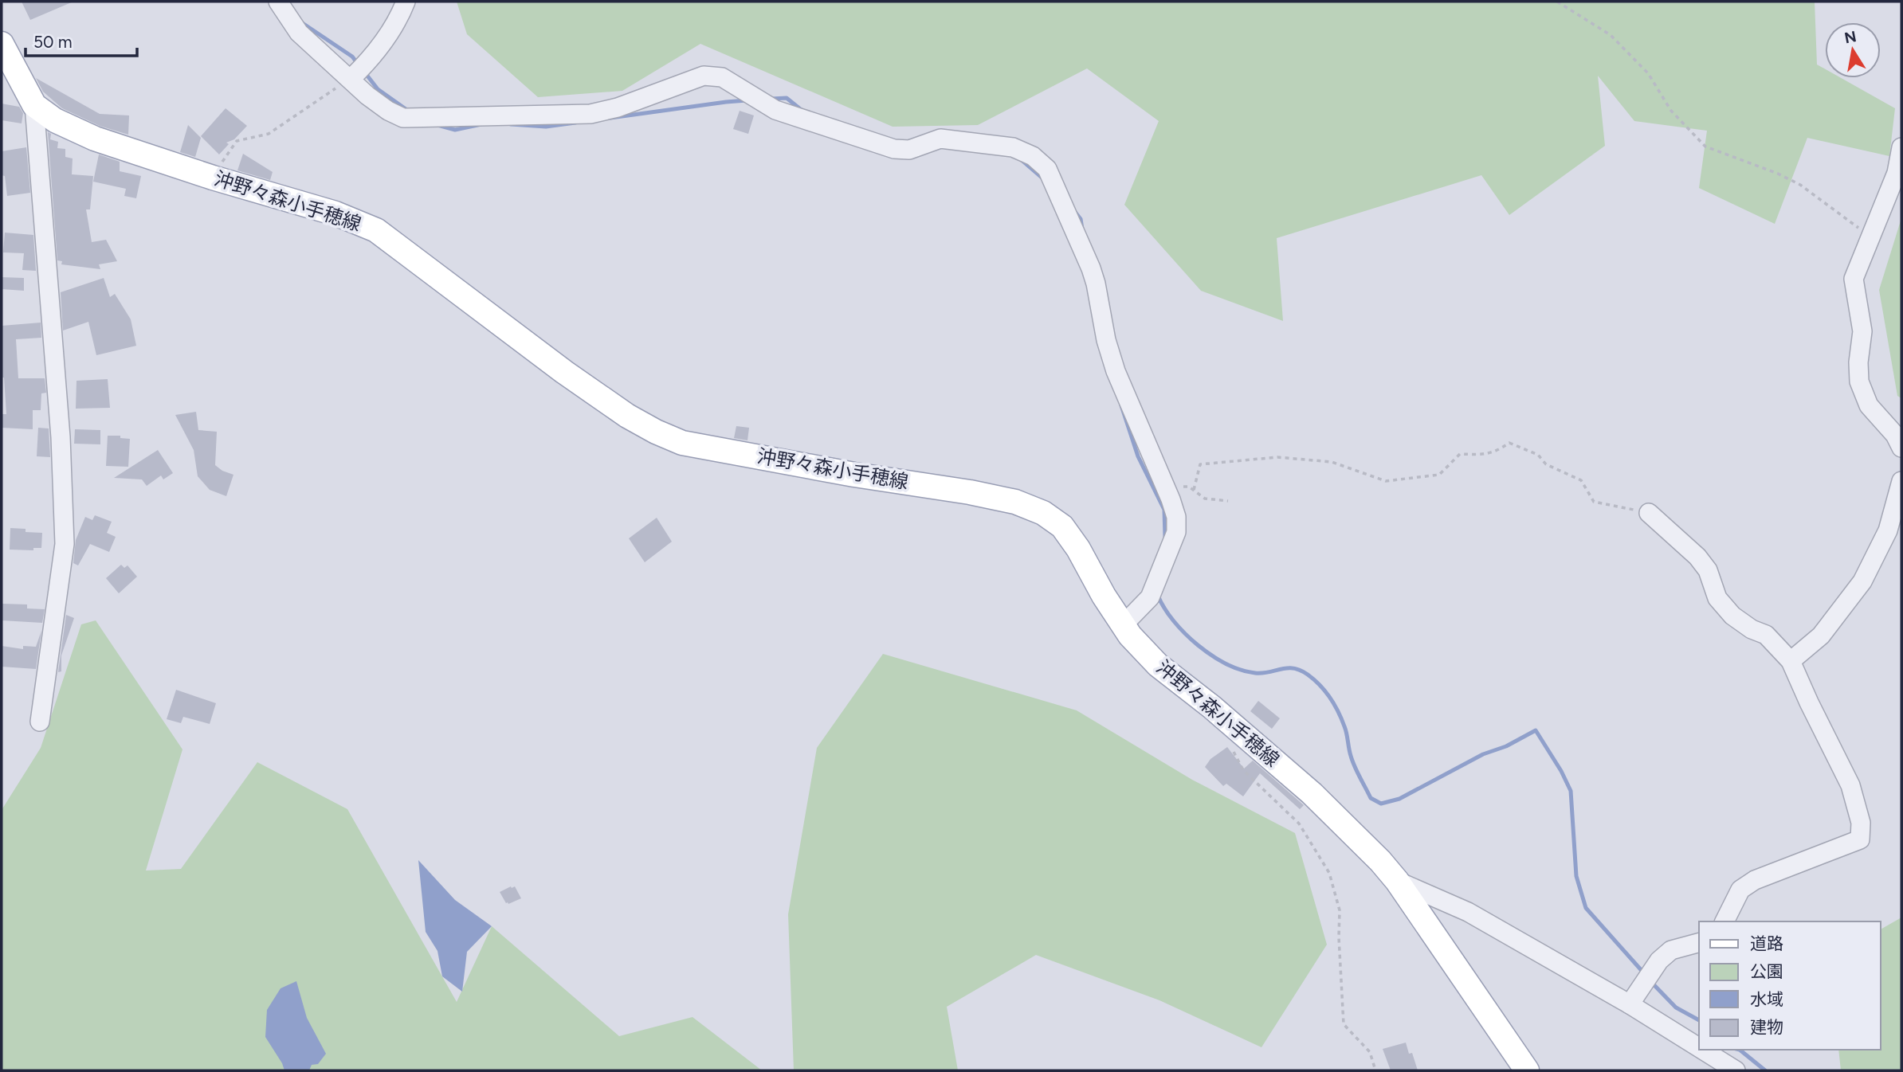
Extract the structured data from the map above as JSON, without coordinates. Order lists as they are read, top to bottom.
{
  "streets": {
    "main road": ["沖野々森小手穂線"]
  },
  "legend": [
    "道路",
    "公園",
    "水域",
    "建物"
  ],
  "scale_bar": "50 m",
  "north": "top"
}
